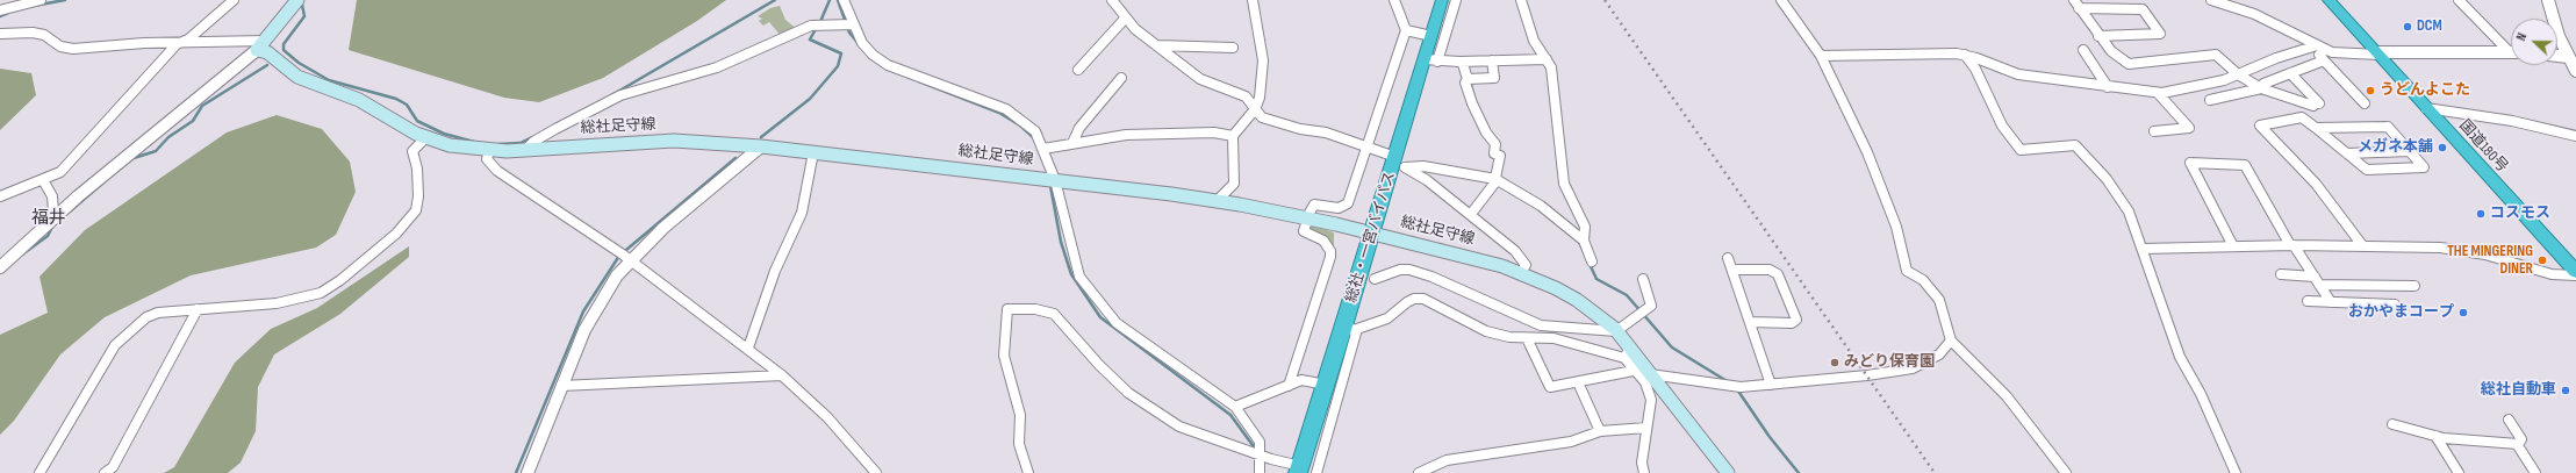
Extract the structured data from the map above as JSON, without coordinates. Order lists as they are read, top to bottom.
{
  "streets": {
    "highway": ["国道180号", "総社・一宮バイパス"],
    "main road": ["総社足守線"]
  },
  "crossings": [
    ["総社足守線", "総社・一宮バイパス"]
  ],
  "districts": ["福井"],
  "places": [
    "DCM",
    "うどんよこた",
    "メガネ本舗",
    "コスモス",
    "THE MINGERING DINER",
    "おかやまコープ",
    "みどり保育園",
    "総社自動車"
  ],
  "north": "left"
}
